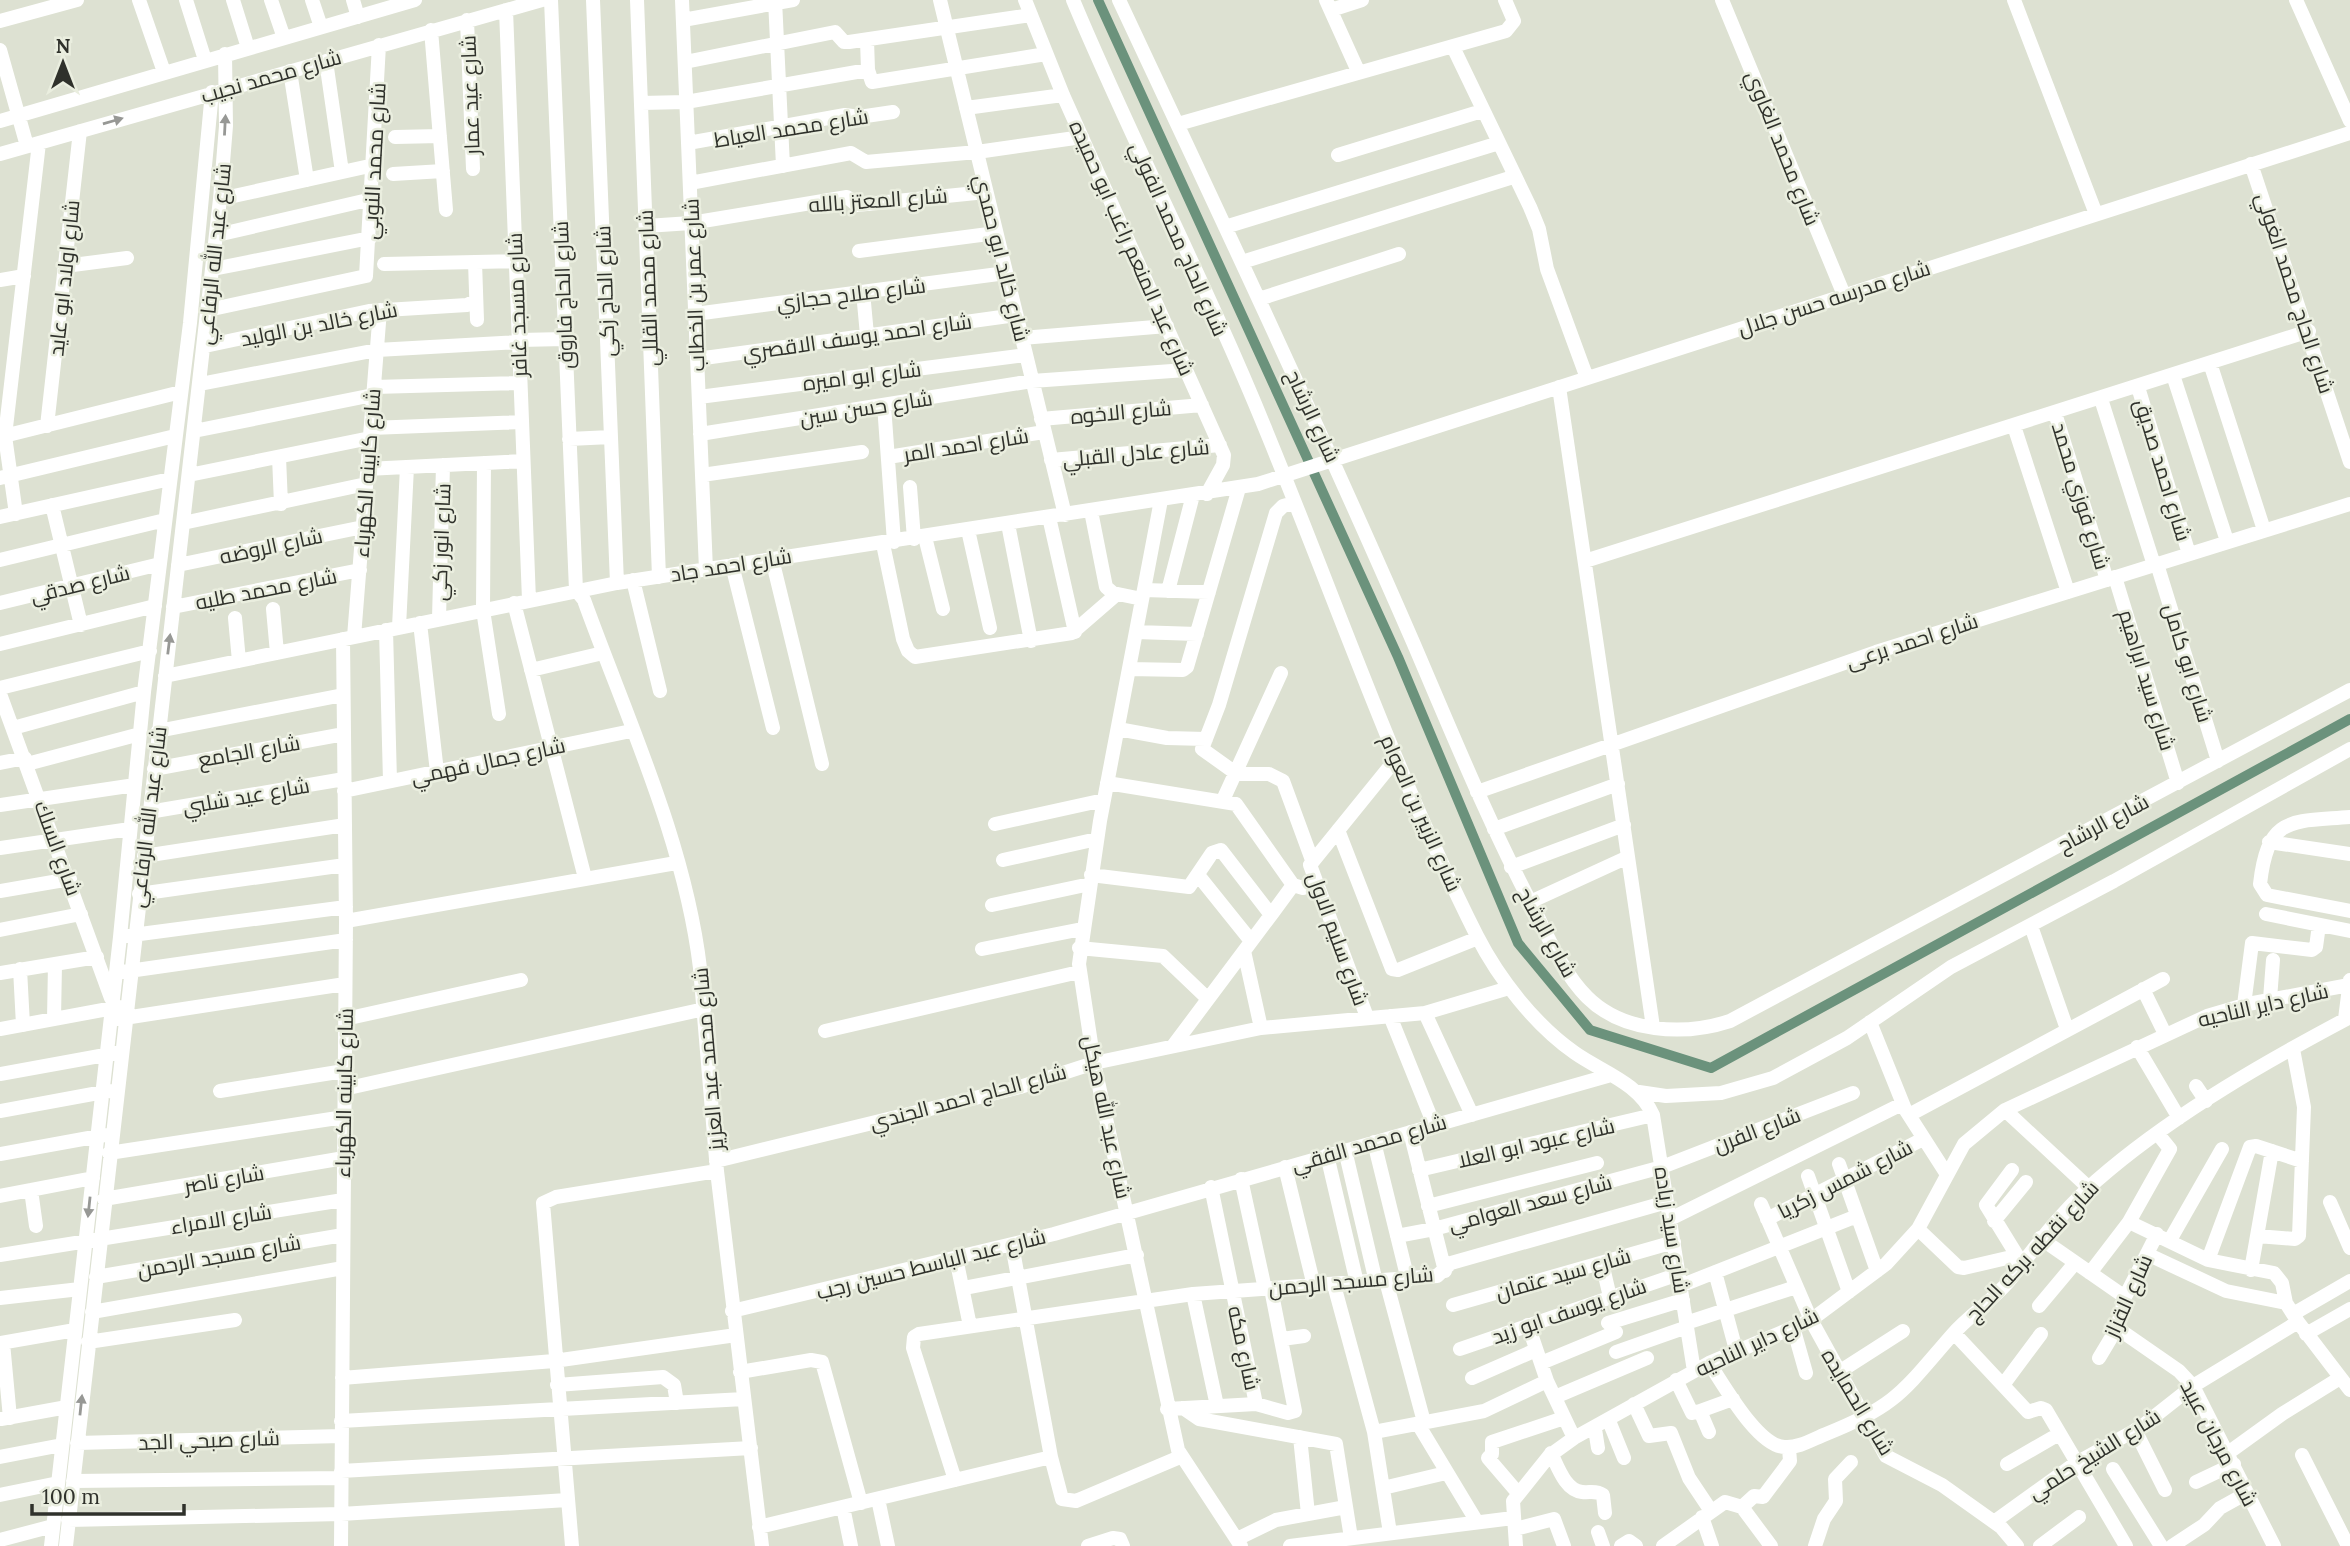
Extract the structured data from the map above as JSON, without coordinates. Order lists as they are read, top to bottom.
{
  "streets": {
    "street": [
      "شارع محمد نجيب",
      "شارع عيد عمار",
      "شارع محمد العياط",
      "شارع محمد الغاوي",
      "شارع محمد النوبي",
      "شارع المعتز بالله",
      "شارع الحاج محمد الفولي",
      "شارع عبد المنعم راغب ابو حميده",
      "شارع عبد الله الرفاعي",
      "شارع خالد ابو حمدي",
      "شارع اولاد ابو عايد",
      "شارع عمر بن الخطاب",
      "شارع محمد القللي",
      "شارع الحاج زكي",
      "شارع الحاج محمد الغولي",
      "شارع صلاح حجازي",
      "شارع الحاج فاروق",
      "شارع مدرسه حسن جلال",
      "شارع مسجد غافر",
      "شارع خالد بن الوليد",
      "شارع احمد يوسف الاقصري",
      "شارع ابو اميره",
      "شارع حسن سين",
      "شارع الاخوه",
      "شارع الرشاح",
      "شارع احمد المر",
      "شارع عادل القبلي",
      "شارع احمد صديق",
      "شارع كابينه الكهرباء",
      "شارع فوزي محمد",
      "شارع انور زكي",
      "شارع الروضه",
      "شارع احمد جاد",
      "شارع صدقي",
      "شارع محمد طليه",
      "شارع احمد برعى",
      "شارع ابو كامل",
      "شارع سيد ابراهيم",
      "شارع الجامع",
      "شارع جمال فهمي",
      "شارع عيد شلبي",
      "شارع الزبير بن العوام",
      "شارع السلك",
      "شارع سليم الاول",
      "شارع داير الناحيه",
      "شارع محمد عبد العزيز",
      "شارع الحاج احمد الجندي",
      "شارع عبد الله هيكل",
      "شارع الفرن",
      "شارع محمد الفقي",
      "شارع عبود ابو العلا",
      "شارع ناصر",
      "شارع شمس زكريا",
      "شارع سعد العوامي",
      "شارع الامراء",
      "شارع سيد زياده",
      "شارع نقطه بركه الحاج",
      "شارع مسجد الرحمن",
      "شارع عبد الباسط حسين رجب",
      "شارع سيد عتمان",
      "شارع القزاز",
      "شارع يوسف ابو زيد",
      "شارع مكه",
      "شارع الحمايده",
      "شارع صبحي الجد",
      "شارع مرجان عبيد",
      "شارع الشيخ حلمي"
    ]
  },
  "crossings": [
    ["شارع محمد نجيب", "شارع عيد عمار"],
    ["شارع محمد نجيب", "شارع محمد النوبي"],
    ["شارع محمد نجيب", "شارع عبد الله الرفاعي"],
    ["شارع محمد نجيب", "شارع اولاد ابو عايد"],
    ["شارع محمد نجيب", "شارع مسجد غافر"],
    ["شارع محمد العياط", "شارع عمر بن الخطاب"],
    ["شارع محمد الغاوي", "شارع مدرسه حسن جلال"],
    ["شارع محمد النوبي", "شارع عبد الله الرفاعي"],
    ["شارع المعتز بالله", "شارع خالد ابو حمدي"],
    ["شارع المعتز بالله", "شارع عمر بن الخطاب"],
    ["شارع المعتز بالله", "شارع محمد القللي"],
    ["شارع الحاج محمد الفولي", "شارع احمد جاد"],
    ["شارع الحاج محمد الفولي", "شارع الزبير بن العوام"],
    ["شارع عبد المنعم راغب ابو حميده", "شارع حسن سين"],
    ["شارع عبد المنعم راغب ابو حميده", "شارع الاخوه"],
    ["شارع عبد المنعم راغب ابو حميده", "شارع عادل القبلي"],
    ["شارع عبد الله الرفاعي", "شارع خالد بن الوليد"],
    ["شارع عبد الله الرفاعي", "شارع الروضه"],
    ["شارع عبد الله الرفاعي", "شارع احمد جاد"],
    ["شارع عبد الله الرفاعي", "شارع صدقي"],
    ["شارع عبد الله الرفاعي", "شارع محمد طليه"],
    ["شارع عبد الله الرفاعي", "شارع الجامع"],
    ["شارع عبد الله الرفاعي", "شارع عيد شلبي"],
    ["شارع عبد الله الرفاعي", "شارع السلك"],
    ["شارع عبد الله الرفاعي", "شارع ناصر"],
    ["شارع عبد الله الرفاعي", "شارع الامراء"],
    ["شارع عبد الله الرفاعي", "شارع مسجد الرحمن"],
    ["شارع عبد الله الرفاعي", "شارع صبحي الجد"],
    ["شارع خالد ابو حمدي", "شارع صلاح حجازي"],
    ["شارع خالد ابو حمدي", "شارع احمد يوسف الاقصري"],
    ["شارع خالد ابو حمدي", "شارع ابو اميره"],
    ["شارع خالد ابو حمدي", "شارع حسن سين"],
    ["شارع خالد ابو حمدي", "شارع الاخوه"],
    ["شارع خالد ابو حمدي", "شارع احمد المر"],
    ["شارع خالد ابو حمدي", "شارع عادل القبلي"],
    ["شارع خالد ابو حمدي", "شارع احمد جاد"],
    ["شارع عمر بن الخطاب", "شارع صلاح حجازي"],
    ["شارع عمر بن الخطاب", "شارع احمد يوسف الاقصري"],
    ["شارع عمر بن الخطاب", "شارع ابو اميره"],
    ["شارع عمر بن الخطاب", "شارع حسن سين"],
    ["شارع عمر بن الخطاب", "شارع احمد جاد"],
    ["شارع محمد القللي", "شارع احمد جاد"],
    ["شارع الحاج زكي", "شارع احمد جاد"],
    ["شارع الحاج محمد الغولي", "شارع مدرسه حسن جلال"],
    ["شارع الحاج فاروق", "شارع احمد جاد"],
    ["شارع الحاج فاروق", "شارع محمد عبد العزيز"],
    ["شارع مدرسه حسن جلال", "شارع الرشاح"],
    ["شارع مدرسه حسن جلال", "شارع احمد جاد"],
    ["شارع مسجد غافر", "شارع احمد جاد"],
    ["شارع مسجد غافر", "شارع جمال فهمي"],
    ["شارع خالد بن الوليد", "شارع كابينه الكهرباء"],
    ["شارع الاخوه", "شارع احمد المر"],
    ["شارع الرشاح", "شارع احمد برعى"],
    ["شارع الرشاح", "شارع ابو كامل"],
    ["شارع الرشاح", "شارع سيد ابراهيم"],
    ["شارع احمد صديق", "شارع احمد برعى"],
    ["شارع كابينه الكهرباء", "شارع الروضه"],
    ["شارع كابينه الكهرباء", "شارع احمد جاد"],
    ["شارع كابينه الكهرباء", "شارع محمد طليه"],
    ["شارع كابينه الكهرباء", "شارع الجامع"],
    ["شارع كابينه الكهرباء", "شارع جمال فهمي"],
    ["شارع كابينه الكهرباء", "شارع عيد شلبي"],
    ["شارع كابينه الكهرباء", "شارع ناصر"],
    ["شارع كابينه الكهرباء", "شارع الامراء"],
    ["شارع كابينه الكهرباء", "شارع مسجد الرحمن"],
    ["شارع كابينه الكهرباء", "شارع صبحي الجد"],
    ["شارع فوزي محمد", "شارع احمد برعى"],
    ["شارع فوزي محمد", "شارع سيد ابراهيم"],
    ["شارع انور زكي", "شارع احمد جاد"],
    ["شارع احمد جاد", "شارع الزبير بن العوام"],
    ["شارع احمد جاد", "شارع محمد عبد العزيز"],
    ["شارع احمد جاد", "شارع عبد الله هيكل"],
    ["شارع احمد برعى", "شارع ابو كامل"],
    ["شارع احمد برعى", "شارع سيد ابراهيم"],
    ["شارع جمال فهمي", "شارع عيد شلبي"],
    ["شارع جمال فهمي", "شارع محمد عبد العزيز"],
    ["شارع الزبير بن العوام", "شارع سليم الاول"],
    ["شارع الزبير بن العوام", "شارع الحاج احمد الجندي"],
    ["شارع الزبير بن العوام", "شارع محمد الفقي"],
    ["شارع الزبير بن العوام", "شارع سيد زياده"],
    ["شارع سليم الاول", "شارع الحاج احمد الجندي"],
    ["شارع داير الناحيه", "شارع سيد زياده"],
    ["شارع داير الناحيه", "شارع الحمايده"],
    ["شارع محمد عبد العزيز", "شارع الحاج احمد الجندي"],
    ["شارع محمد عبد العزيز", "شارع عبد الباسط حسين رجب"],
    ["شارع محمد عبد العزيز", "شارع صبحي الجد"],
    ["شارع الحاج احمد الجندي", "شارع عبد الله هيكل"],
    ["شارع عبد الله هيكل", "شارع محمد الفقي"],
    ["شارع عبد الله هيكل", "شارع مسجد الرحمن"],
    ["شارع عبد الله هيكل", "شارع عبد الباسط حسين رجب"],
    ["شارع الفرن", "شارع سعد العوامي"],
    ["شارع الفرن", "شارع سيد زياده"],
    ["شارع محمد الفقي", "شارع عبد الباسط حسين رجب"],
    ["شارع محمد الفقي", "شارع مكه"],
    ["شارع عبود ابو العلا", "شارع سيد زياده"],
    ["شارع شمس زكريا", "شارع الحمايده"],
    ["شارع سعد العوامي", "شارع سيد زياده"],
    ["شارع سيد زياده", "شارع مسجد الرحمن"],
    ["شارع سيد زياده", "شارع سيد عتمان"],
    ["شارع سيد زياده", "شارع يوسف ابو زيد"],
    ["شارع نقطه بركه الحاج", "شارع الحمايده"],
    ["شارع مسجد الرحمن", "شارع مكه"],
    ["شارع القزاز", "شارع مرجان عبيد"],
    ["شارع الحمايده", "شارع الشيخ حلمي"],
    ["شارع مرجان عبيد", "شارع الشيخ حلمي"]
  ],
  "scale_bar": "100 m",
  "north": "top"
}
